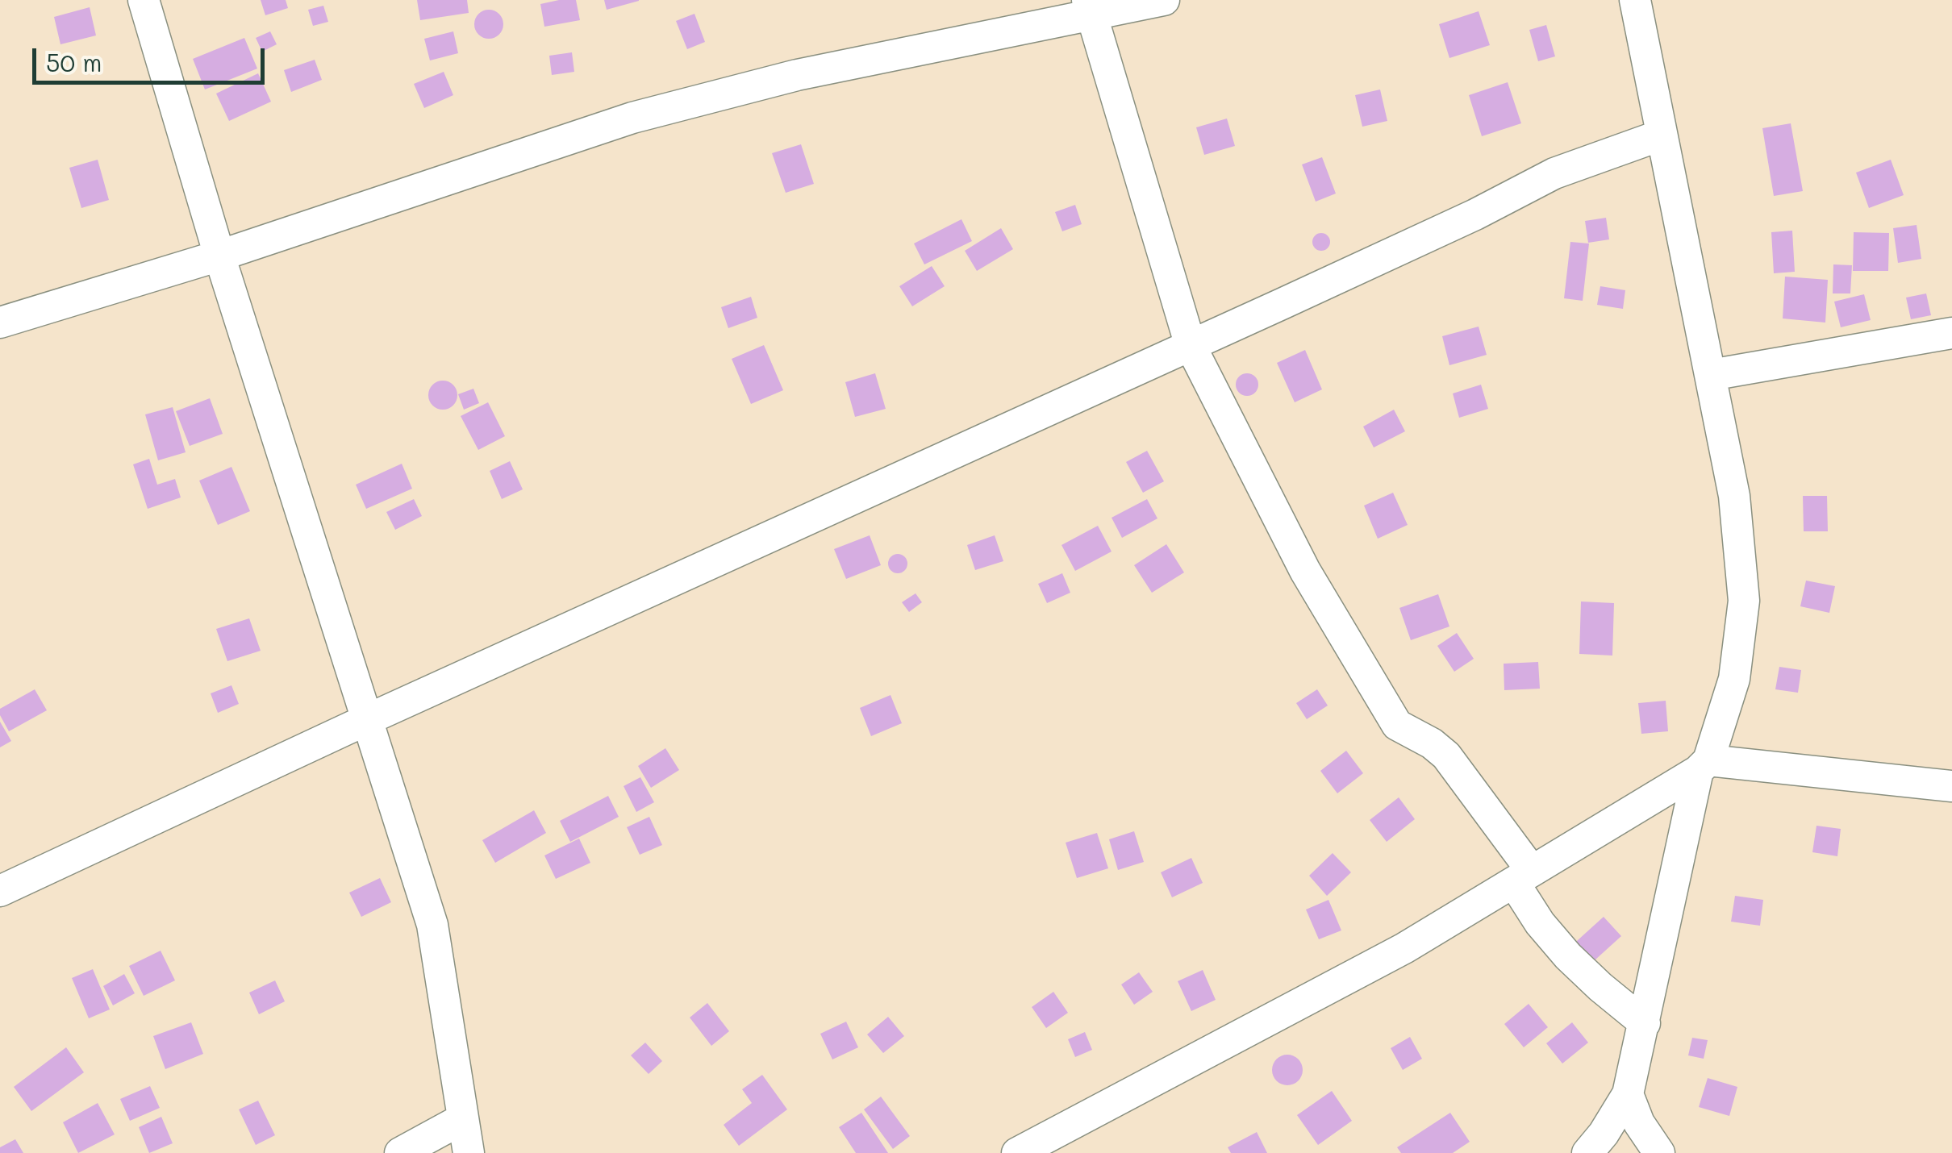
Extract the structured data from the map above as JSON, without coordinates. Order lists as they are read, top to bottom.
{
  "scale_bar": "50 m"
}
